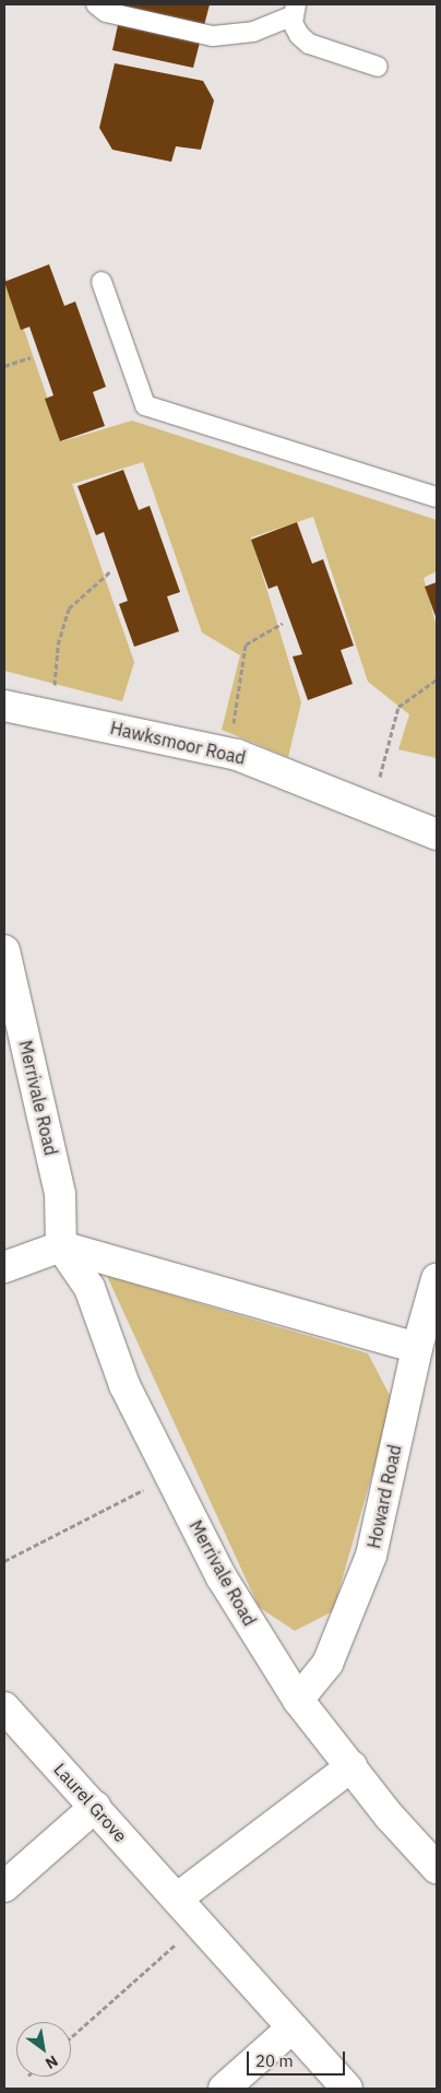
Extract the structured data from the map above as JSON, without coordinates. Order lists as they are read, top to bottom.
{
  "streets": {
    "street": [
      "Hawksmoor Road",
      "Merrivale Road",
      "Howard Road",
      "Laurel Grove"
    ]
  },
  "crossings": [
    ["Merrivale Road", "Howard Road"]
  ],
  "scale_bar": "20 m",
  "north": "bottom right"
}
